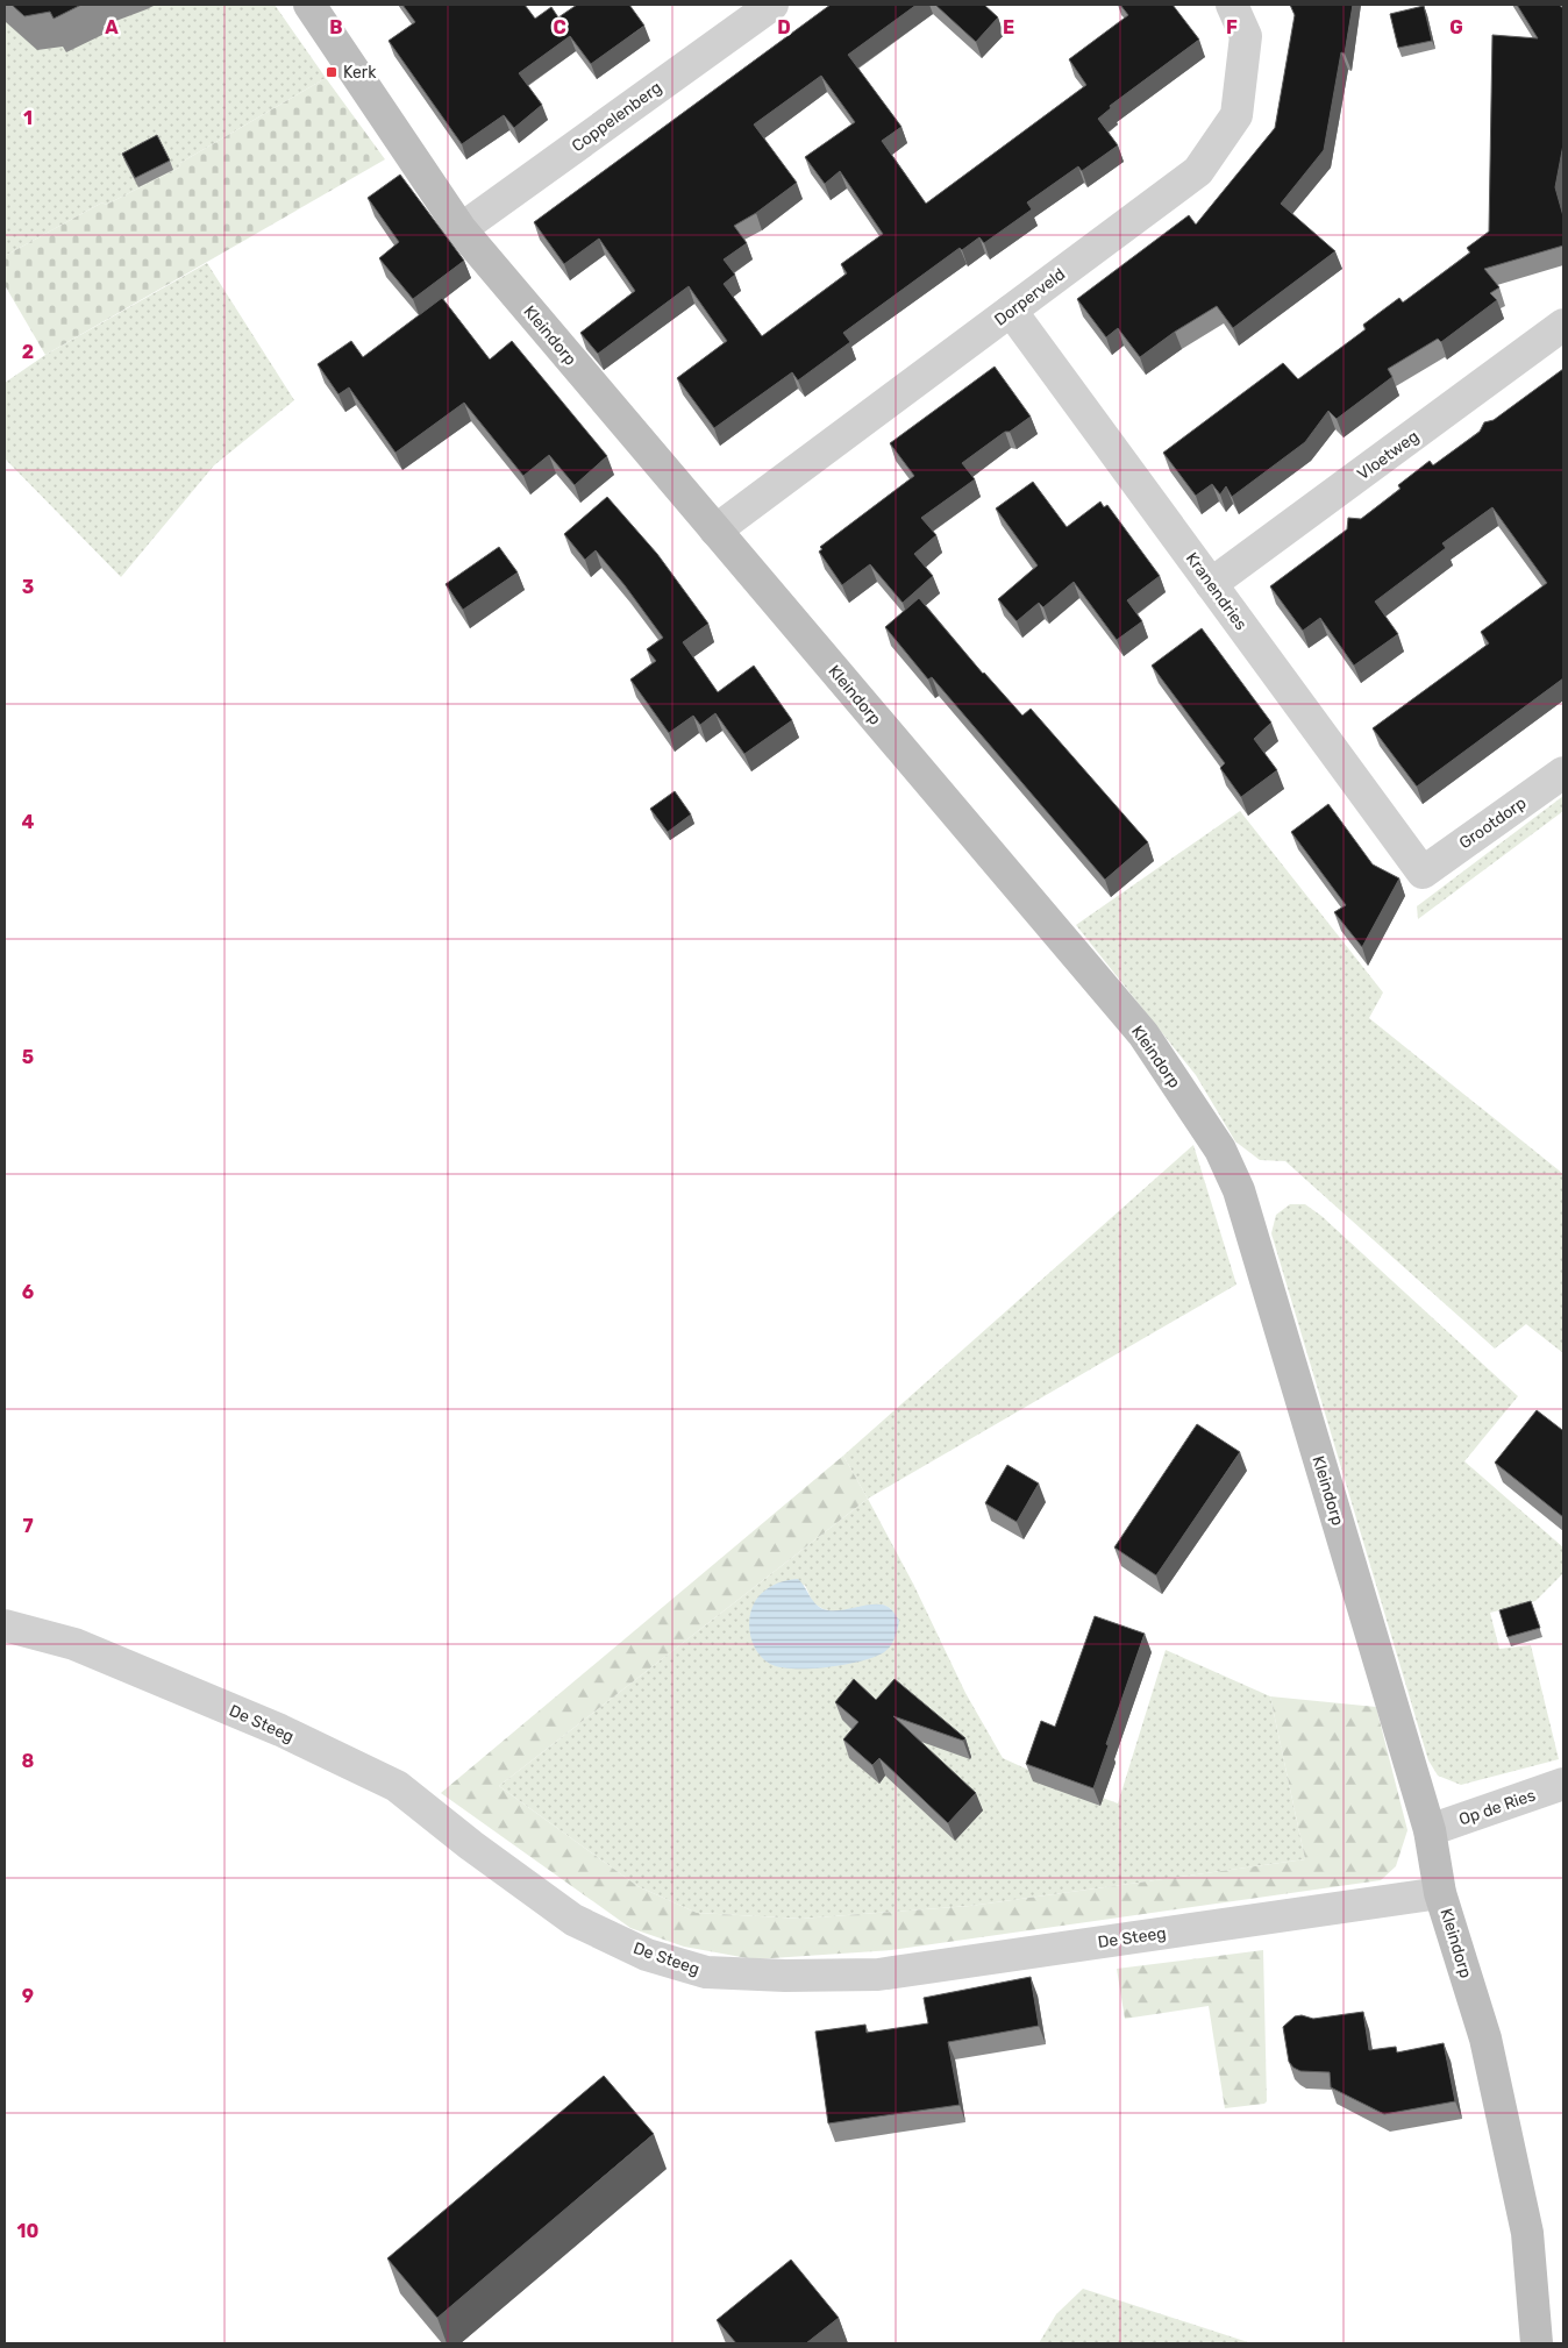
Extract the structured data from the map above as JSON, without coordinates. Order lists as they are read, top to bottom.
{
  "streets": {
    "street": [
      "Coppelenberg",
      "Dorperveld",
      "Kleindorp",
      "Vloetweg",
      "Kranendries",
      "Grootdorp",
      "De Steeg",
      "Op de Ries"
    ]
  },
  "crossings": [
    ["Coppelenberg", "Kleindorp"],
    ["Dorperveld", "Kleindorp"],
    ["Dorperveld", "Kranendries"],
    ["Kleindorp", "De Steeg"],
    ["Kleindorp", "Op de Ries"],
    ["Vloetweg", "Kranendries"],
    ["Kranendries", "Grootdorp"]
  ],
  "places": {
    "transit": ["Kerk"]
  },
  "grid": {
    "columns": [
      "A",
      "B",
      "C",
      "D",
      "E",
      "F",
      "G"
    ],
    "rows": [
      "1",
      "2",
      "3",
      "4",
      "5",
      "6",
      "7",
      "8",
      "9",
      "10"
    ]
  }
}
